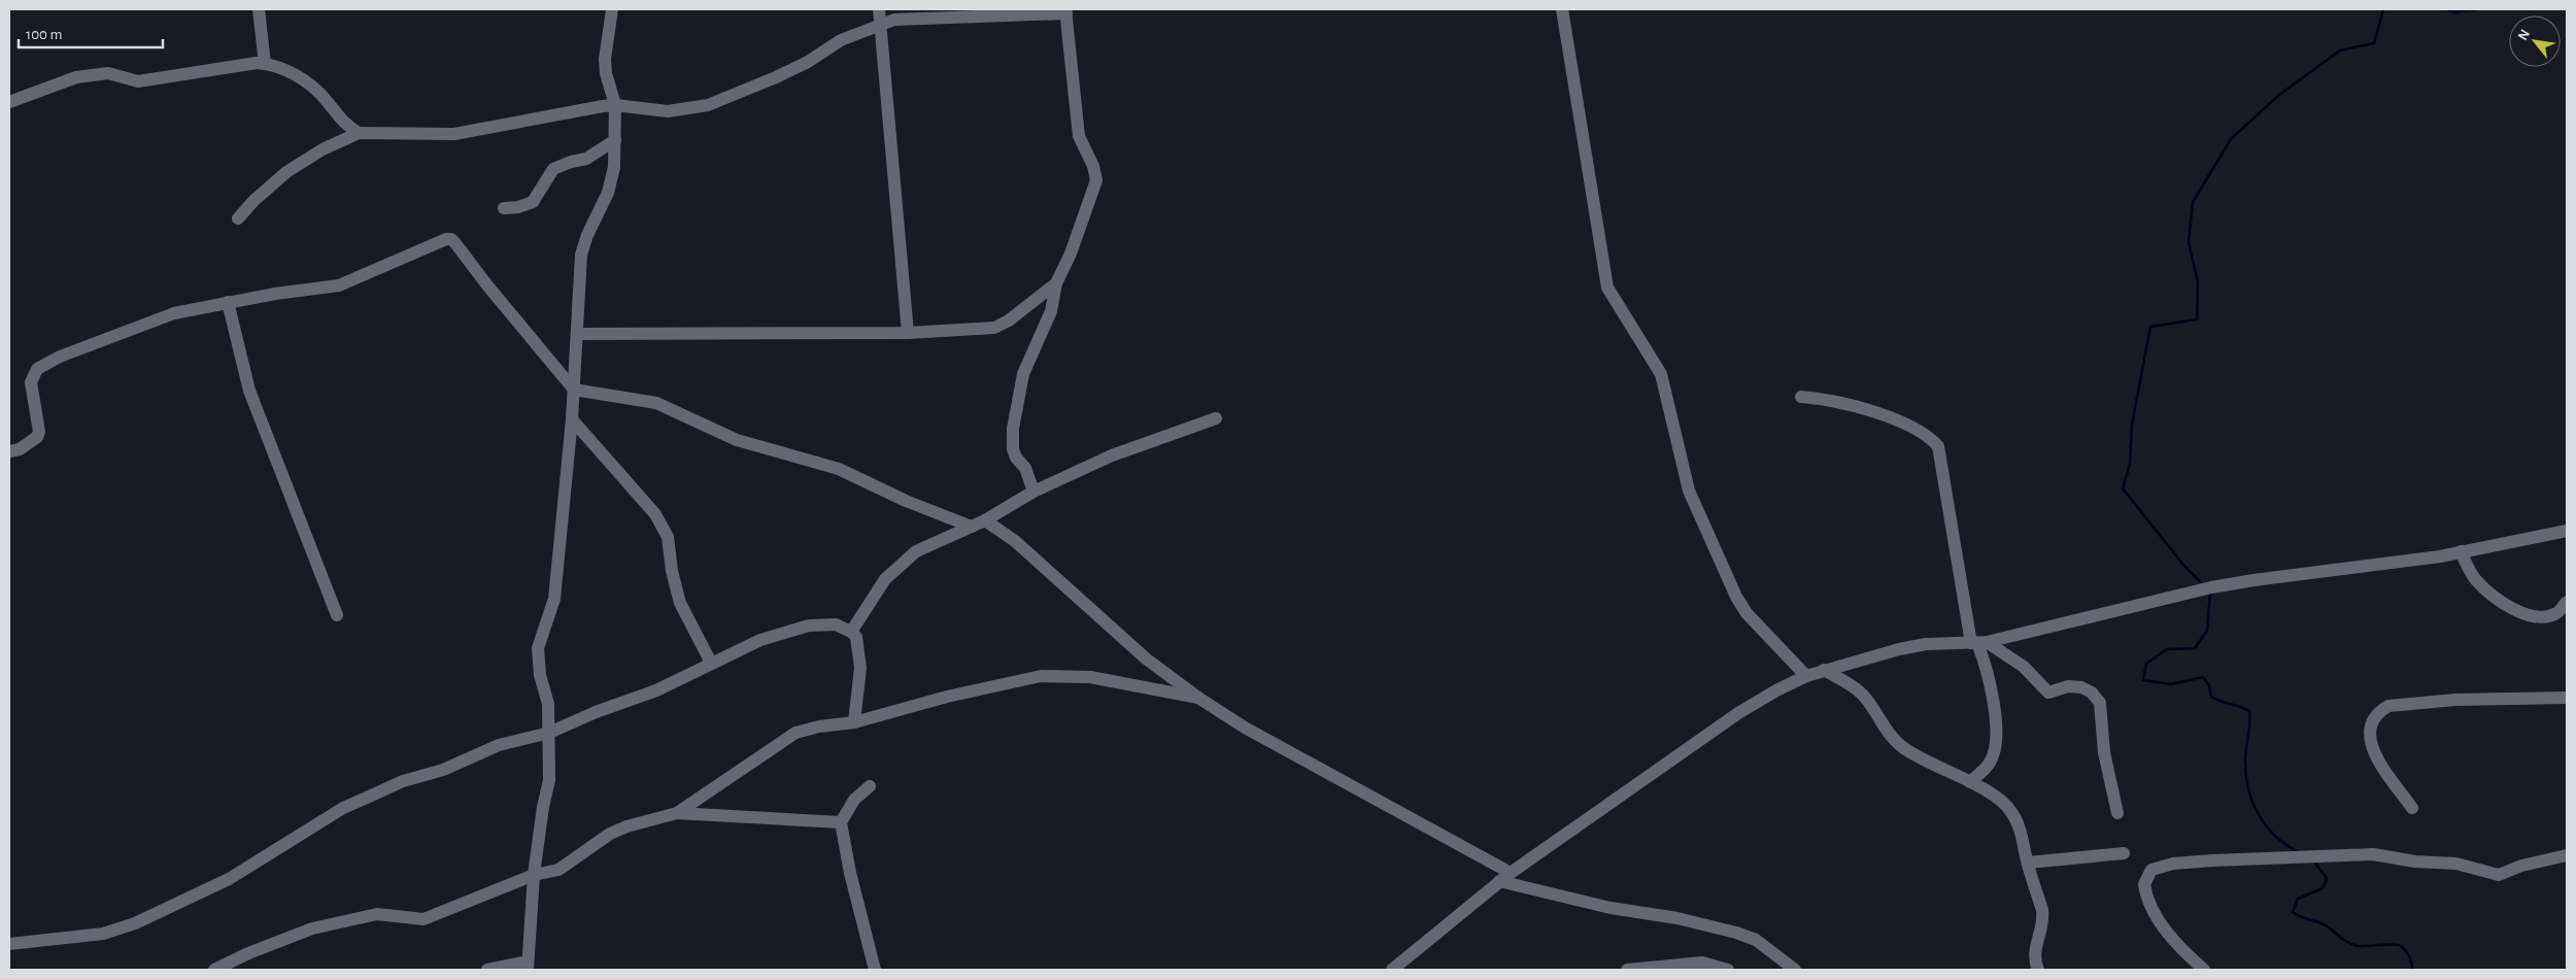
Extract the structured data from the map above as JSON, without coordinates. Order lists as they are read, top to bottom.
{
  "scale_bar": "100 m",
  "north": "top left"
}
